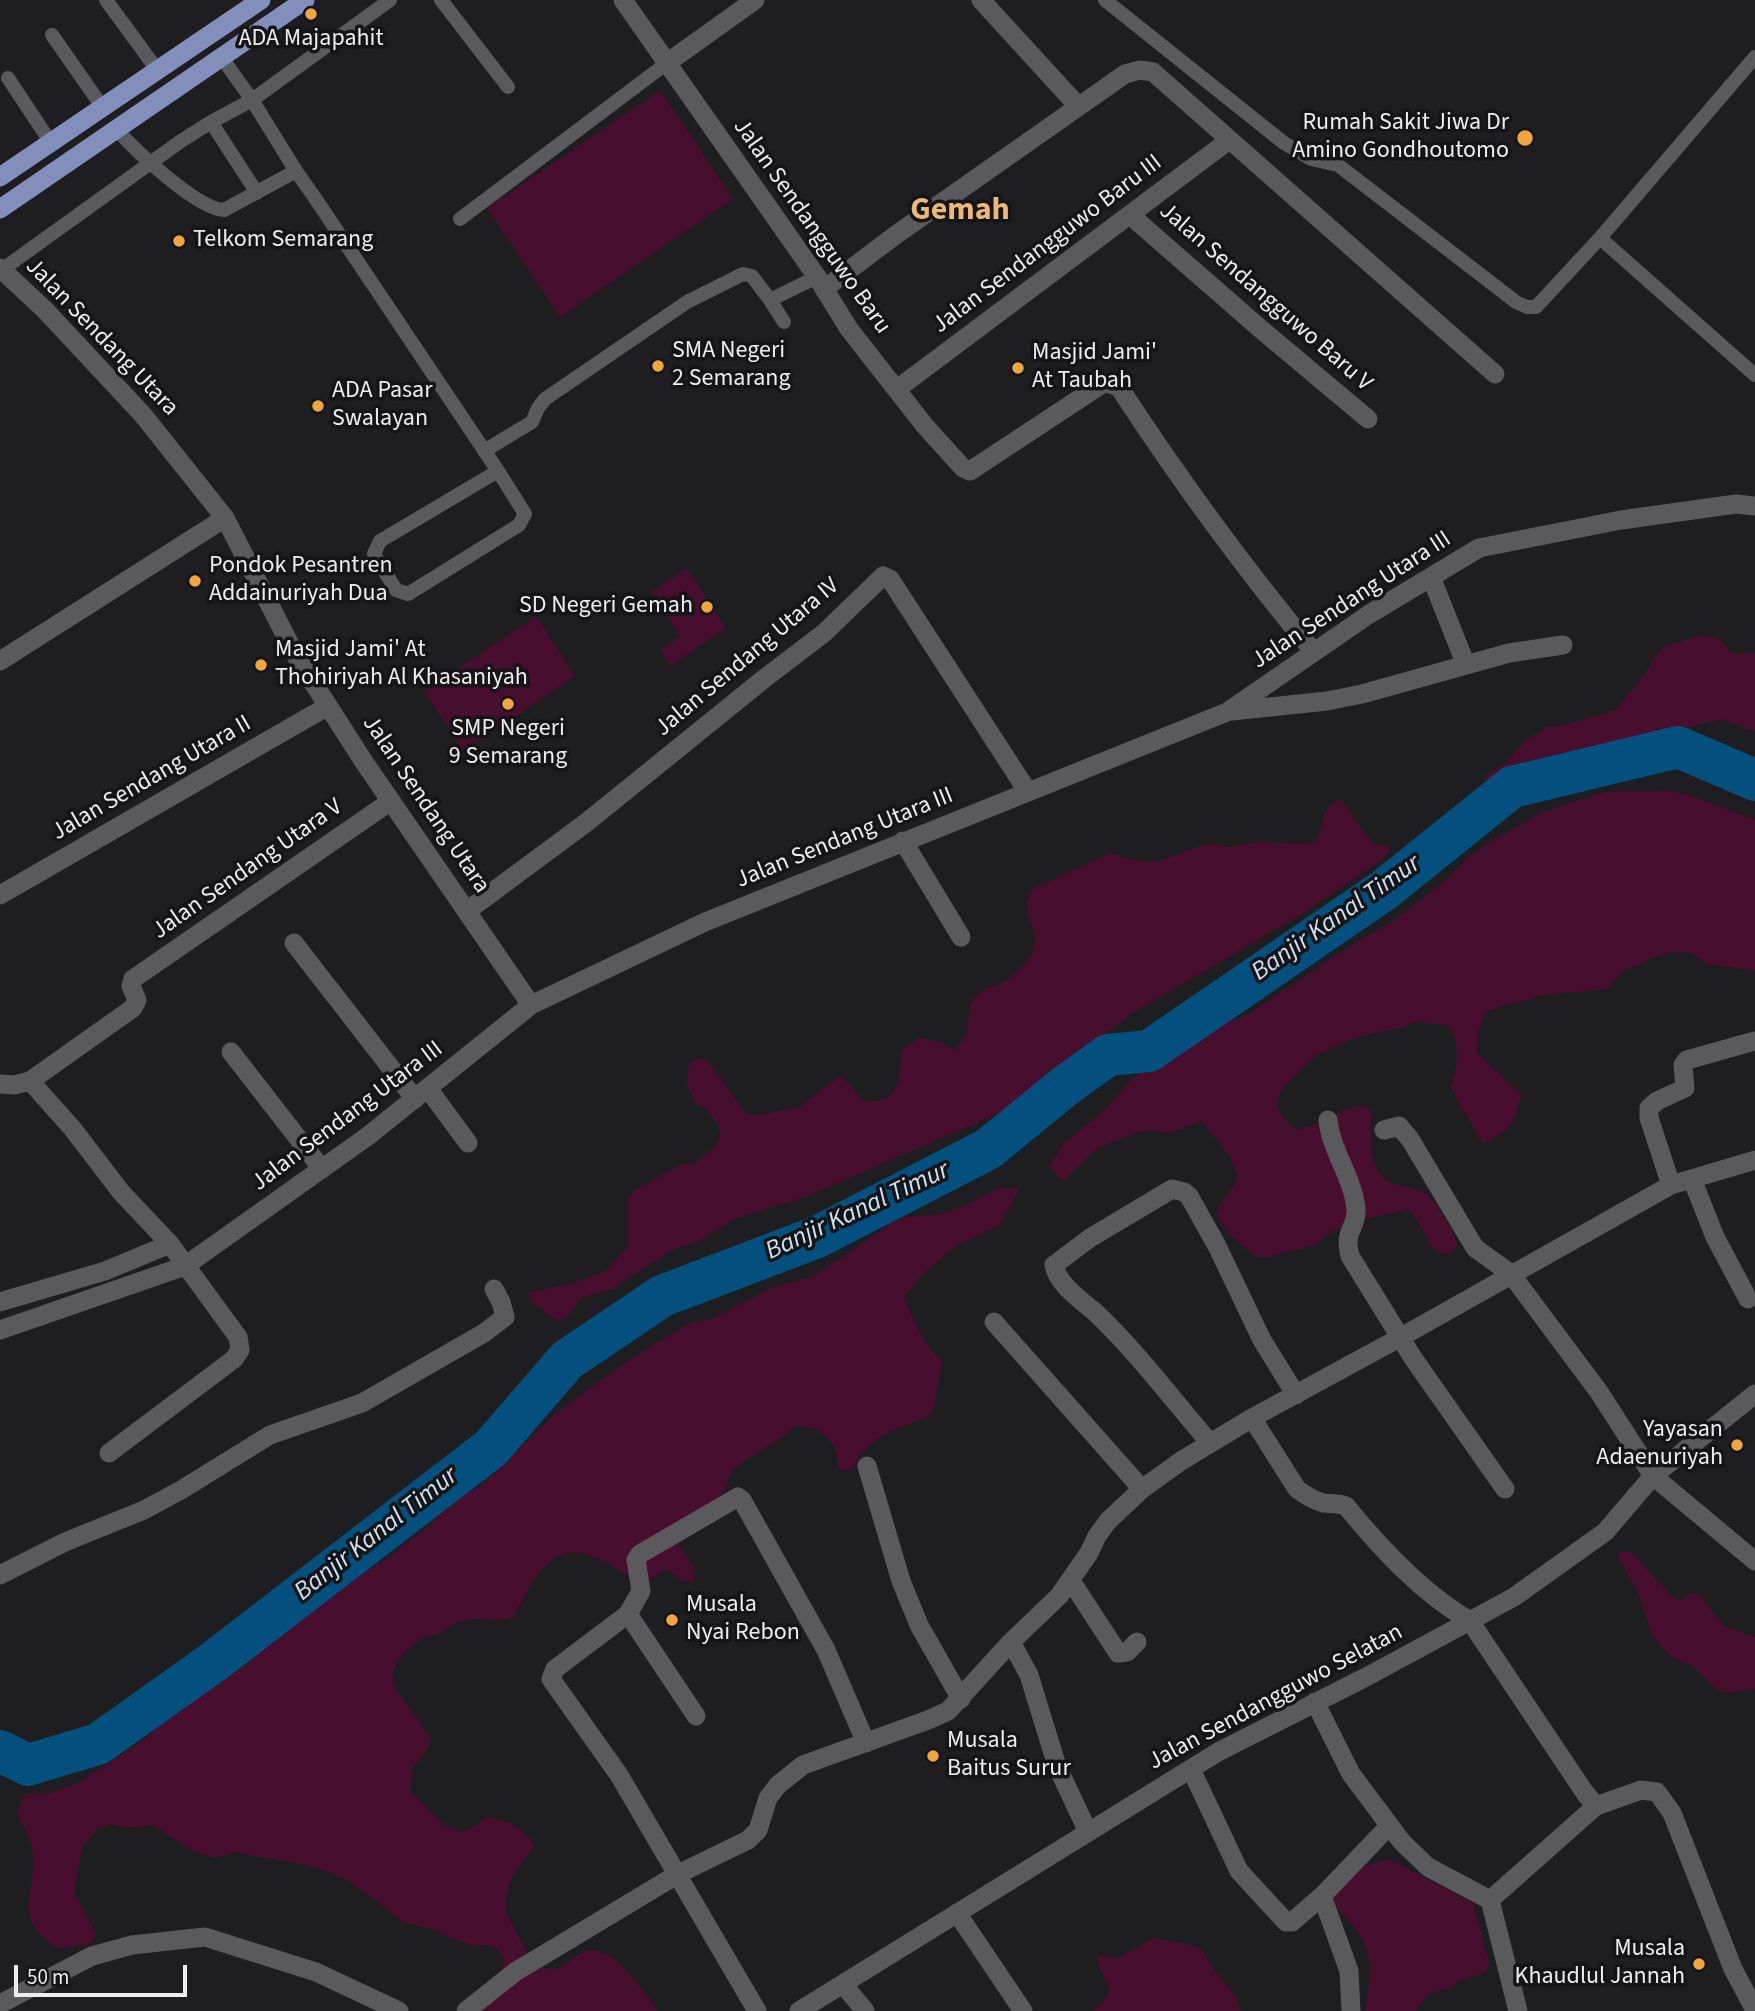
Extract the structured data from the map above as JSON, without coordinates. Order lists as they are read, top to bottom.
{
  "streets": {
    "street": [
      "Jalan Sendangguwo Baru",
      "Jalan Sendangguwo Baru III",
      "Jalan Sendangguwo Baru V",
      "Jalan Sendang Utara",
      "Jalan Sendang Utara III",
      "Jalan Sendang Utara IV",
      "Jalan Sendang Utara II",
      "Jalan Sendang Utara V",
      "Jalan Sendangguwo Selatan"
    ]
  },
  "crossings": [
    ["Jalan Sendangguwo Baru", "Jalan Sendangguwo Baru III"],
    ["Jalan Sendangguwo Baru", "Jalan Sendang Utara III"],
    ["Jalan Sendangguwo Baru III", "Jalan Sendangguwo Baru V"],
    ["Jalan Sendang Utara", "Jalan Sendang Utara III"],
    ["Jalan Sendang Utara", "Jalan Sendang Utara IV"],
    ["Jalan Sendang Utara", "Jalan Sendang Utara II"],
    ["Jalan Sendang Utara", "Jalan Sendang Utara V"],
    ["Jalan Sendang Utara III", "Jalan Sendang Utara IV"]
  ],
  "districts": ["Gemah"],
  "water": ["Banjir Kanal Timur"],
  "places": [
    "ADA Majapahit",
    "Rumah Sakit Jiwa Dr Amino Gondhoutomo",
    "Telkom Semarang",
    "SMA Negeri 2 Semarang",
    "Masjid Jami' At Taubah",
    "ADA Pasar Swalayan",
    "Pondok Pesantren Addainuriyah Dua",
    "SD Negeri Gemah",
    "Masjid Jami' At Thohiriyah Al Khasaniyah",
    "SMP Negeri 9 Semarang",
    "Yayasan Adaenuriyah",
    "Musala Nyai Rebon",
    "Musala Baitus Surur",
    "Musala Khaudlul Jannah"
  ],
  "scale_bar": "50 m"
}
